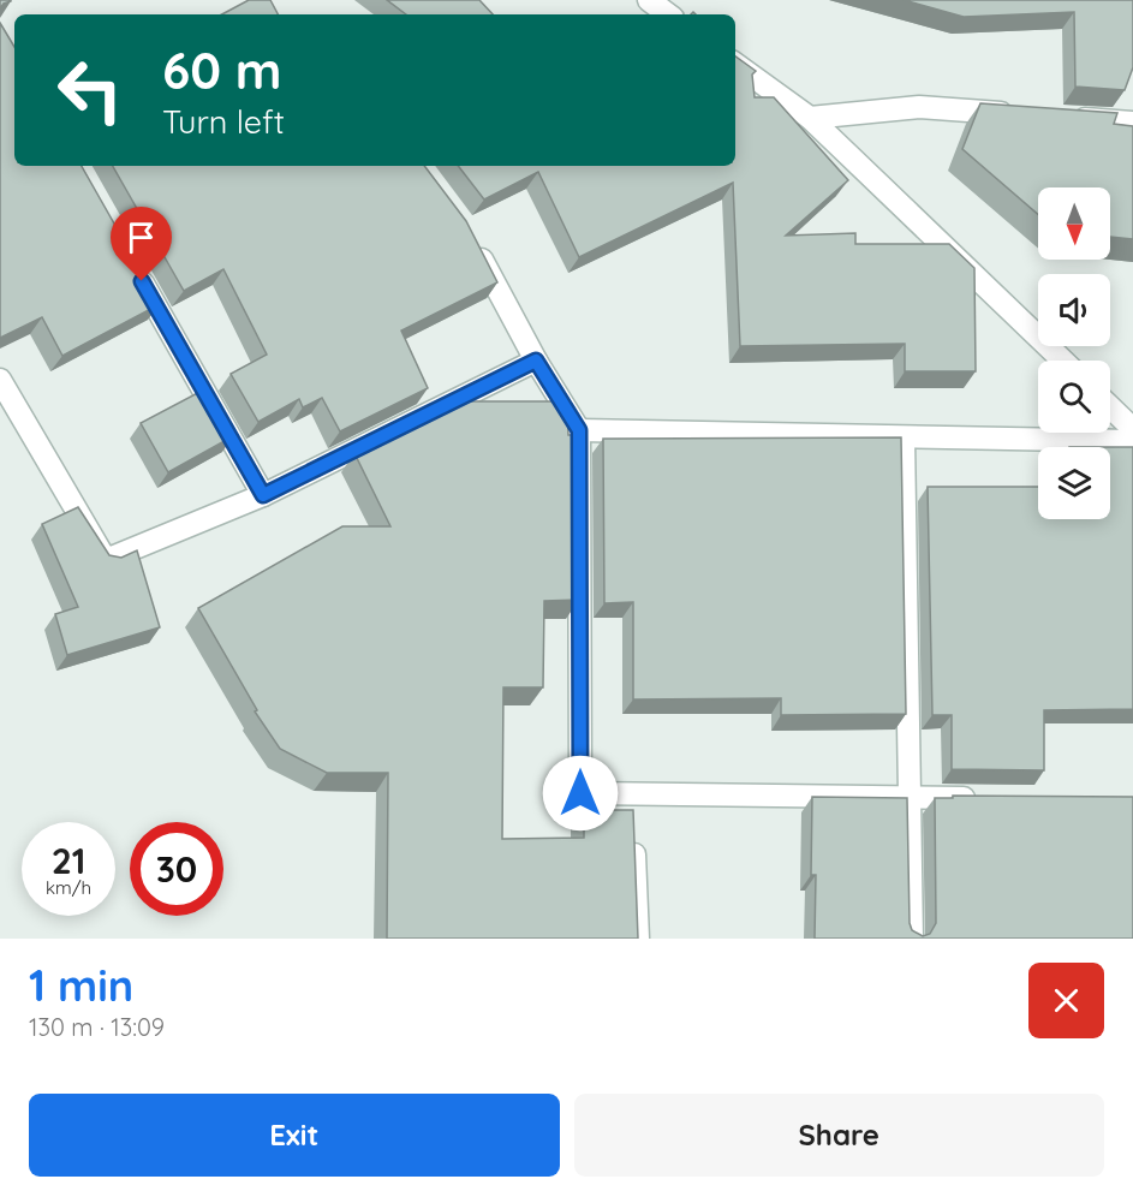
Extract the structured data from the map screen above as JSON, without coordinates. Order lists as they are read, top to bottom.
{
  "north": "bottom",
  "page": {
    "turn": ["60 m", "Turn left"],
    "speed": "21 km/h",
    "limit": "30",
    "heading": ["1 min", "130 m · 13:09"],
    "buttons": ["Exit", "Share"]
  }
}
